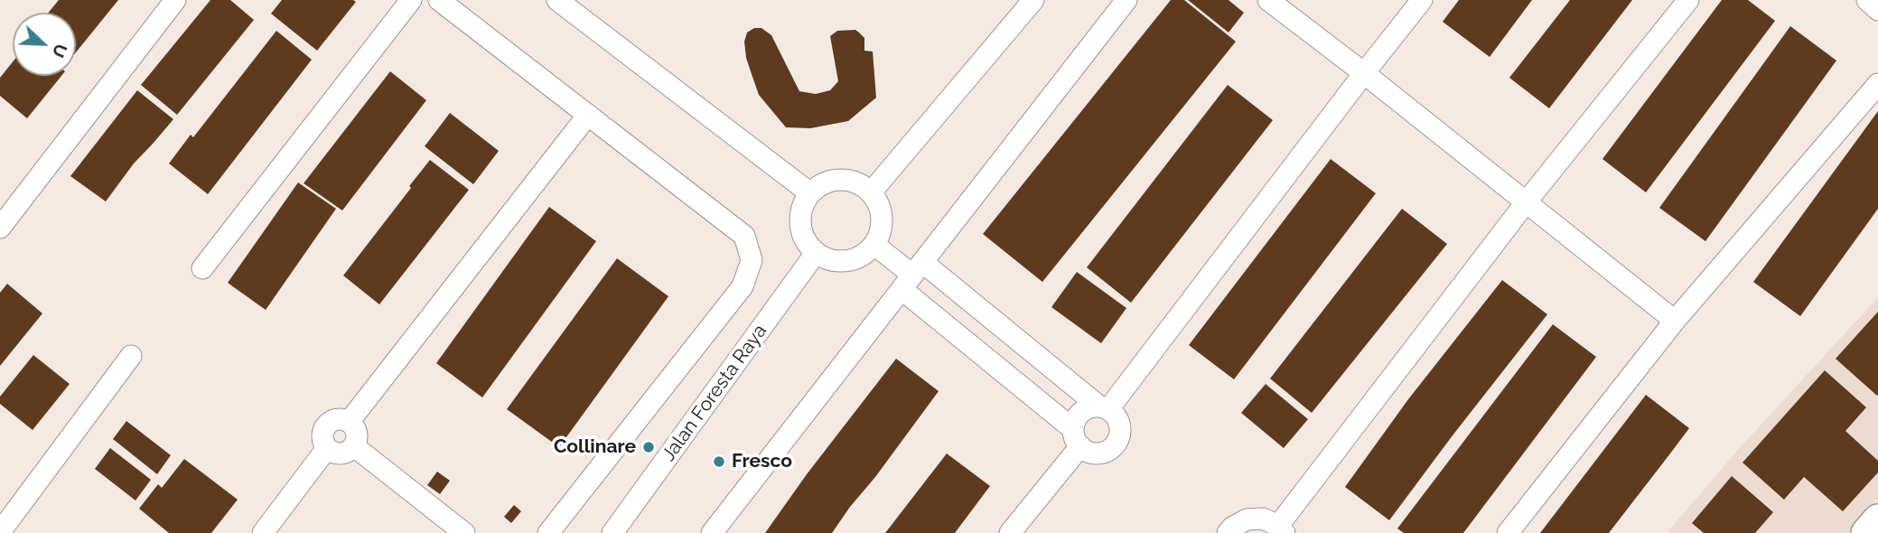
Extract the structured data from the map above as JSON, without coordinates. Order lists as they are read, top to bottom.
{
  "streets": {
    "street": ["Jalan Foresta Raya"]
  },
  "places": ["Collinare", "Fresco"],
  "north": "bottom right"
}
